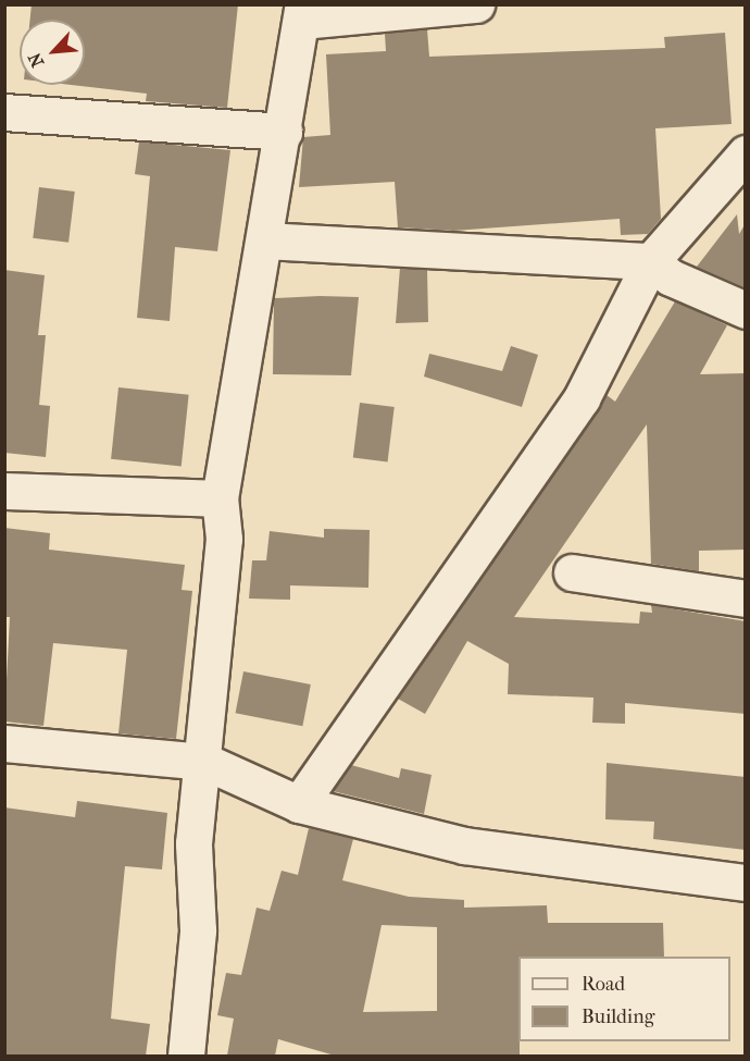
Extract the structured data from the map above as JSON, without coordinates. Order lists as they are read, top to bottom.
{
  "legend": ["Road", "Building"],
  "north": "bottom left"
}
